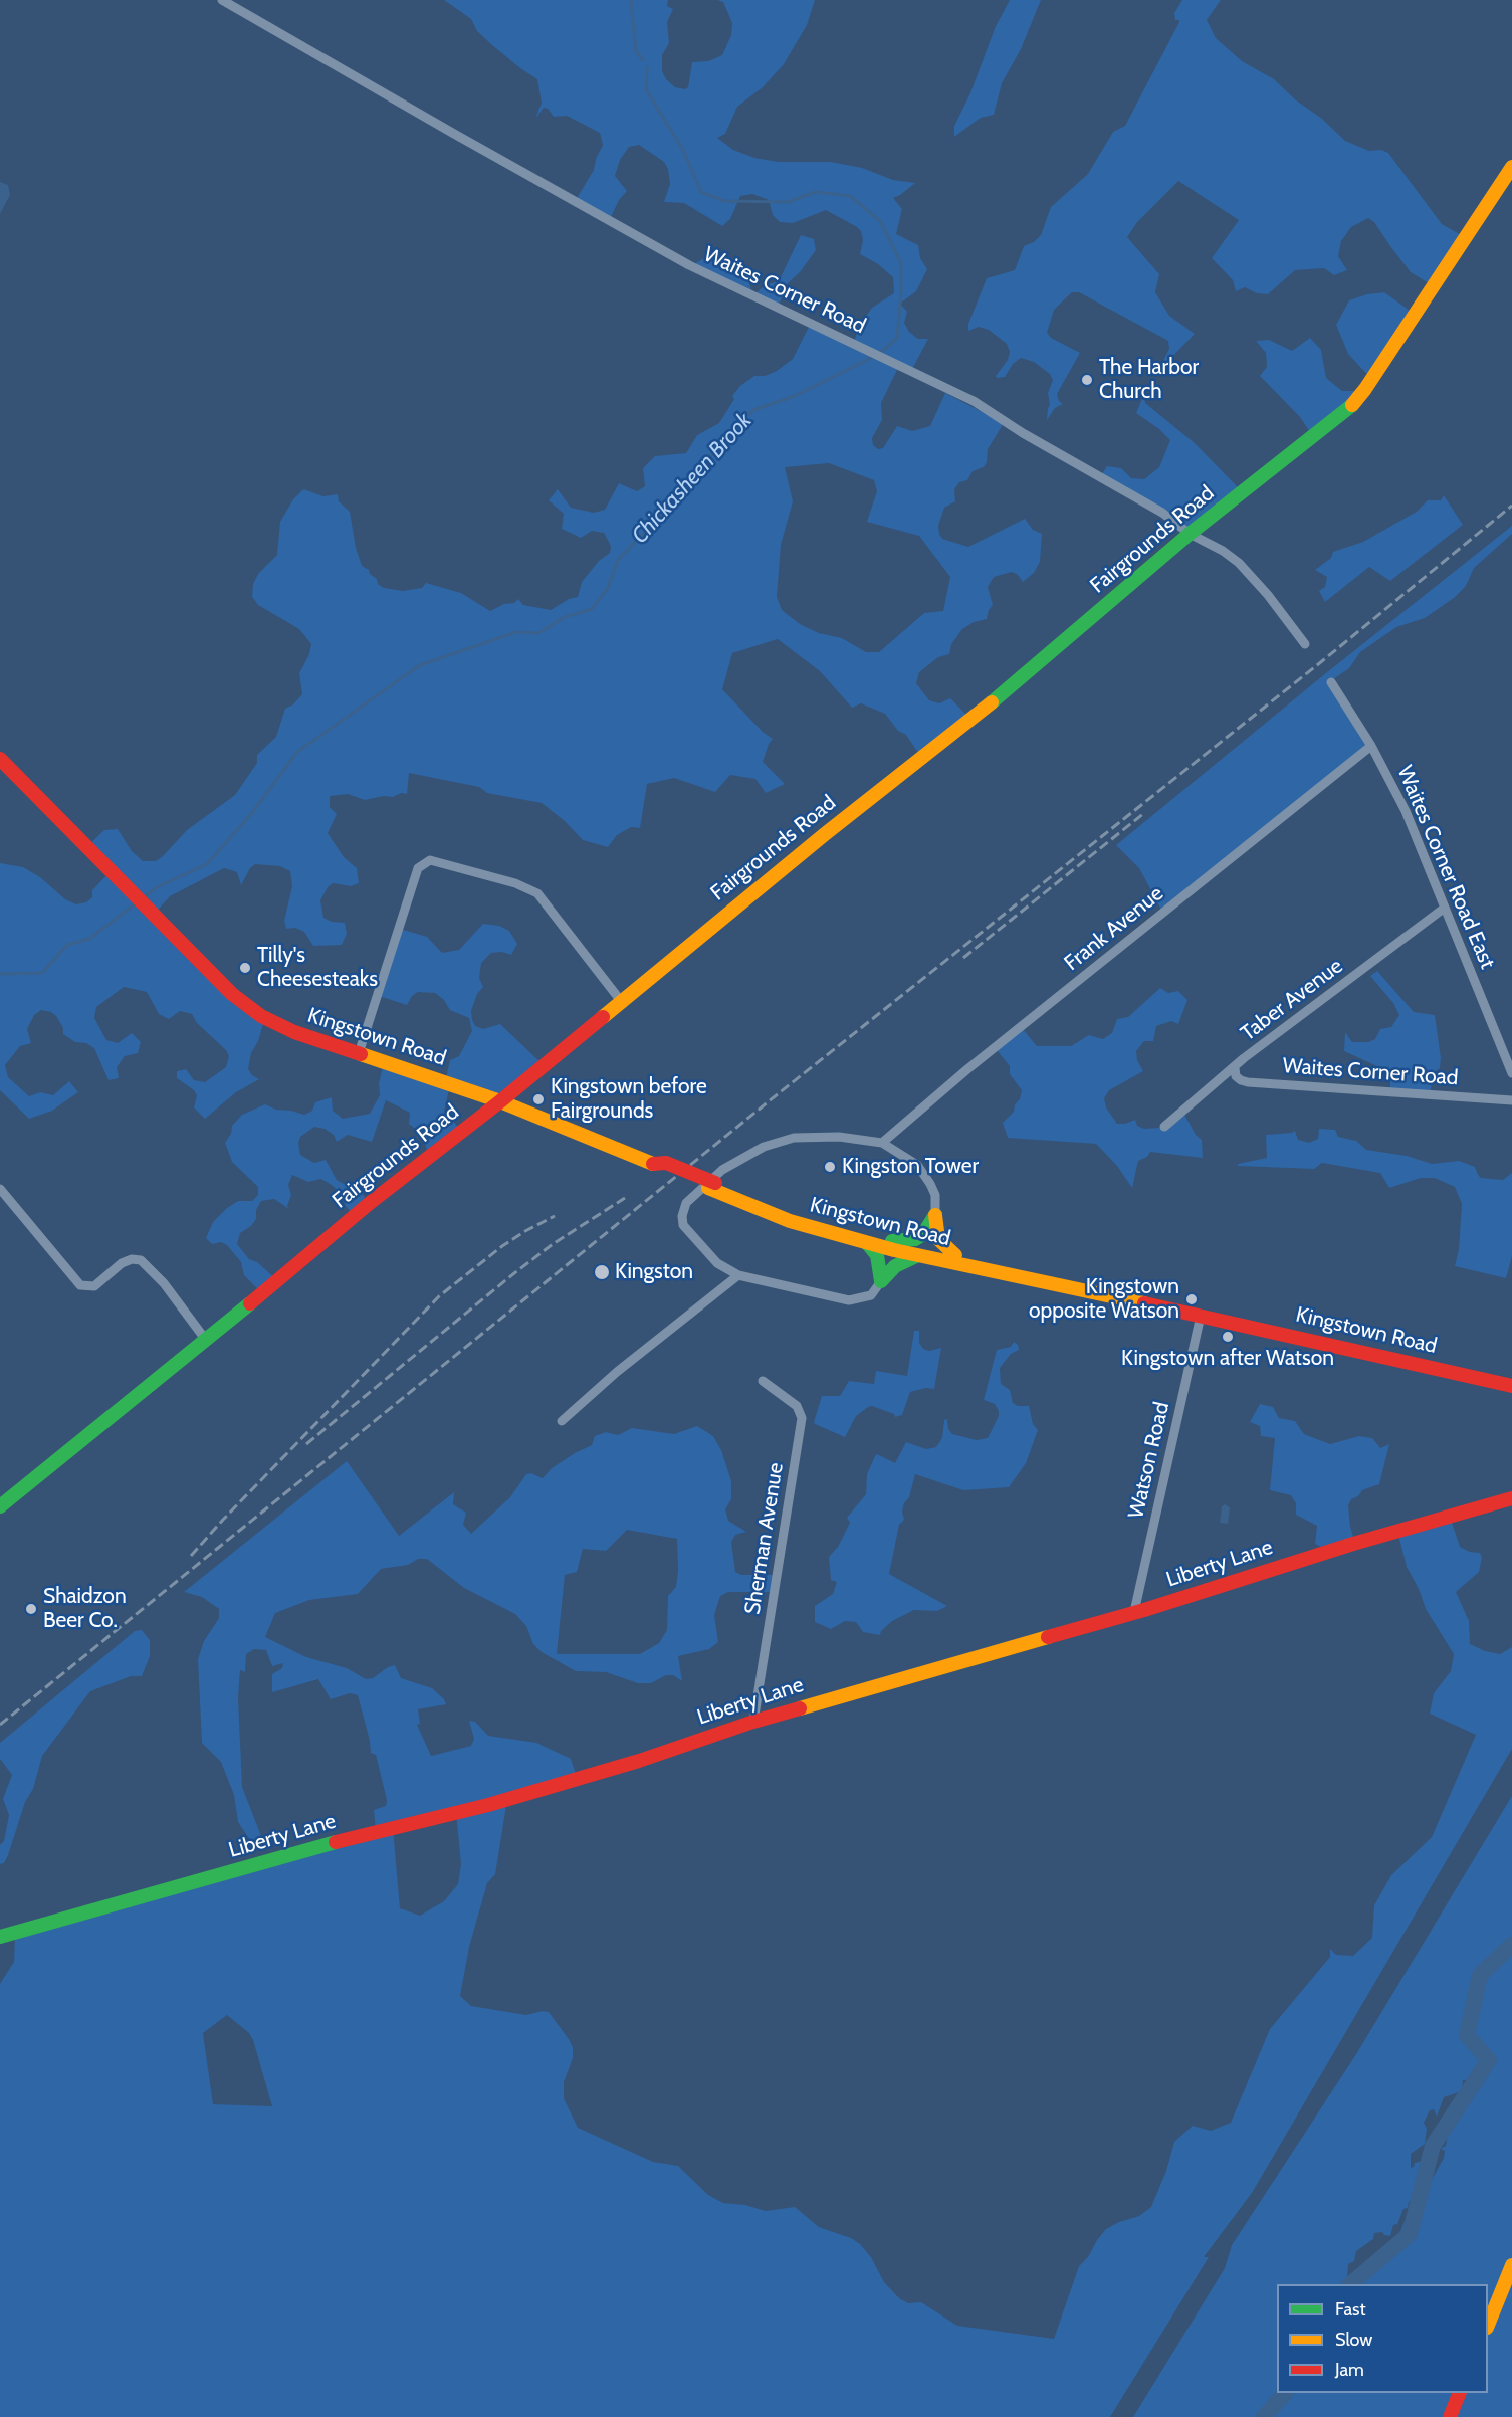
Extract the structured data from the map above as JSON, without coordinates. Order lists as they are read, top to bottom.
{
  "streets": {
    "street": [
      "Waites Corner Road",
      "Fairgrounds Road",
      "Waites Corner Road East",
      "Frank Avenue",
      "Taber Avenue",
      "Kingstown Road",
      "Watson Road",
      "Sherman Avenue",
      "Liberty Lane"
    ]
  },
  "crossings": [
    ["Waites Corner Road", "Fairgrounds Road"],
    ["Waites Corner Road", "Taber Avenue"],
    ["Fairgrounds Road", "Kingstown Road"],
    ["Waites Corner Road East", "Frank Avenue"],
    ["Waites Corner Road East", "Taber Avenue"],
    ["Kingstown Road", "Watson Road"],
    ["Watson Road", "Liberty Lane"],
    ["Sherman Avenue", "Liberty Lane"]
  ],
  "water": ["Chickasheen Brook"],
  "places": [
    "The Harbor Church",
    "Tilly's Cheesesteaks",
    "Kingstown before Fairgrounds",
    "Kingston Tower",
    "Kingston",
    "Kingstown opposite Watson",
    "Kingstown after Watson",
    "Shaidzon Beer Co."
  ],
  "legend": ["Fast", "Slow", "Jam"]
}
